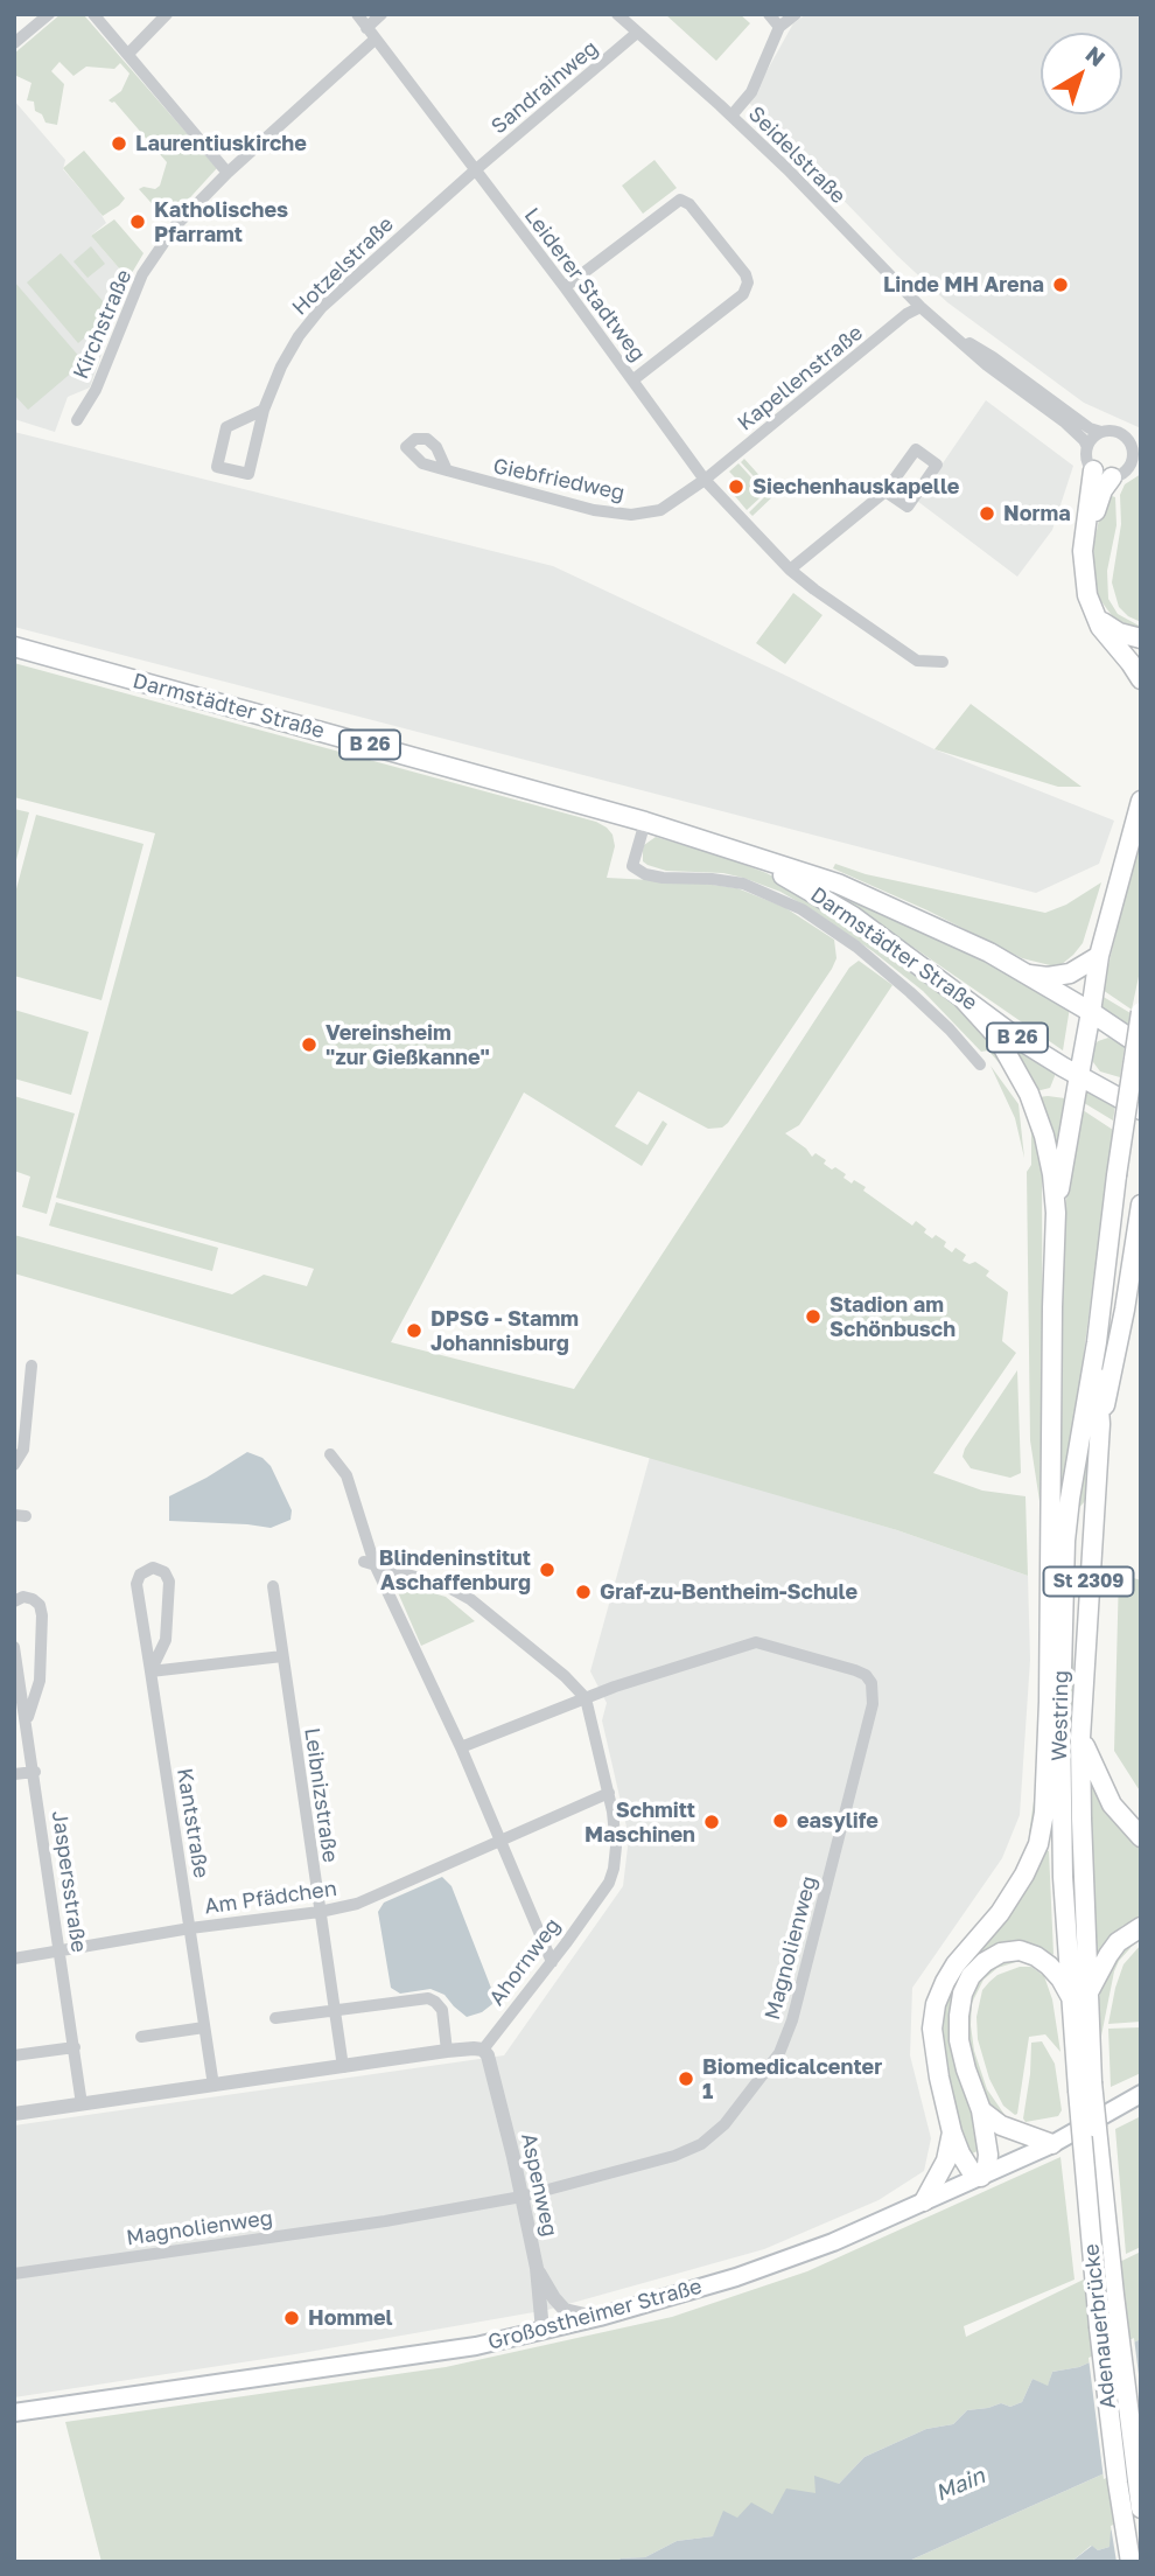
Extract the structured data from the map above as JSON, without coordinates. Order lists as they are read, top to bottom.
{
  "streets": {
    "main road": [
      "Darmstädter Straße",
      "B 26",
      "St 2309",
      "Westring",
      "Großostheimer Straße",
      "Adenauerbrücke"
    ],
    "street": [
      "Sandrainweg",
      "Seidelstraße",
      "Hotzelstraße",
      "Leiderer Stadtweg",
      "Kirchstraße",
      "Kapellenstraße",
      "Giebfriedweg",
      "Leibnizstraße",
      "Kantstraße",
      "Jaspersstraße",
      "Am Pfädchen",
      "Magnolienweg",
      "Ahornweg",
      "Aspenweg"
    ]
  },
  "crossings": [
    ["Sandrainweg", "Seidelstraße"],
    ["Sandrainweg", "Hotzelstraße"],
    ["Sandrainweg", "Leiderer Stadtweg"],
    ["Seidelstraße", "Kapellenstraße"],
    ["Hotzelstraße", "Leiderer Stadtweg"],
    ["Leiderer Stadtweg", "Kirchstraße"],
    ["Leiderer Stadtweg", "Kapellenstraße"],
    ["Leiderer Stadtweg", "Giebfriedweg"],
    ["Kapellenstraße", "Giebfriedweg"],
    ["Darmstädter Straße", "B 26"],
    ["Westring", "Adenauerbrücke"],
    ["Leibnizstraße", "Am Pfädchen"],
    ["Kantstraße", "Am Pfädchen"],
    ["Jaspersstraße", "Am Pfädchen"],
    ["Am Pfädchen", "Ahornweg"],
    ["Magnolienweg", "Ahornweg"],
    ["Magnolienweg", "Aspenweg"],
    ["Ahornweg", "Aspenweg"],
    ["Aspenweg", "Großostheimer Straße"]
  ],
  "water": ["Main"],
  "places": [
    "Laurentiuskirche",
    "Katholisches Pfarramt",
    "Linde MH Arena",
    "Siechenhauskapelle",
    "Norma",
    "Vereinsheim \"zur Gießkanne\"",
    "Stadion am Schönbusch",
    "DPSG - Stamm Johannisburg",
    "Blindeninstitut Aschaffenburg",
    "Graf-zu-Bentheim-Schule",
    "easylife",
    "Schmitt Maschinen",
    "Biomedicalcenter 1",
    "Hommel"
  ],
  "north": "top right"
}
